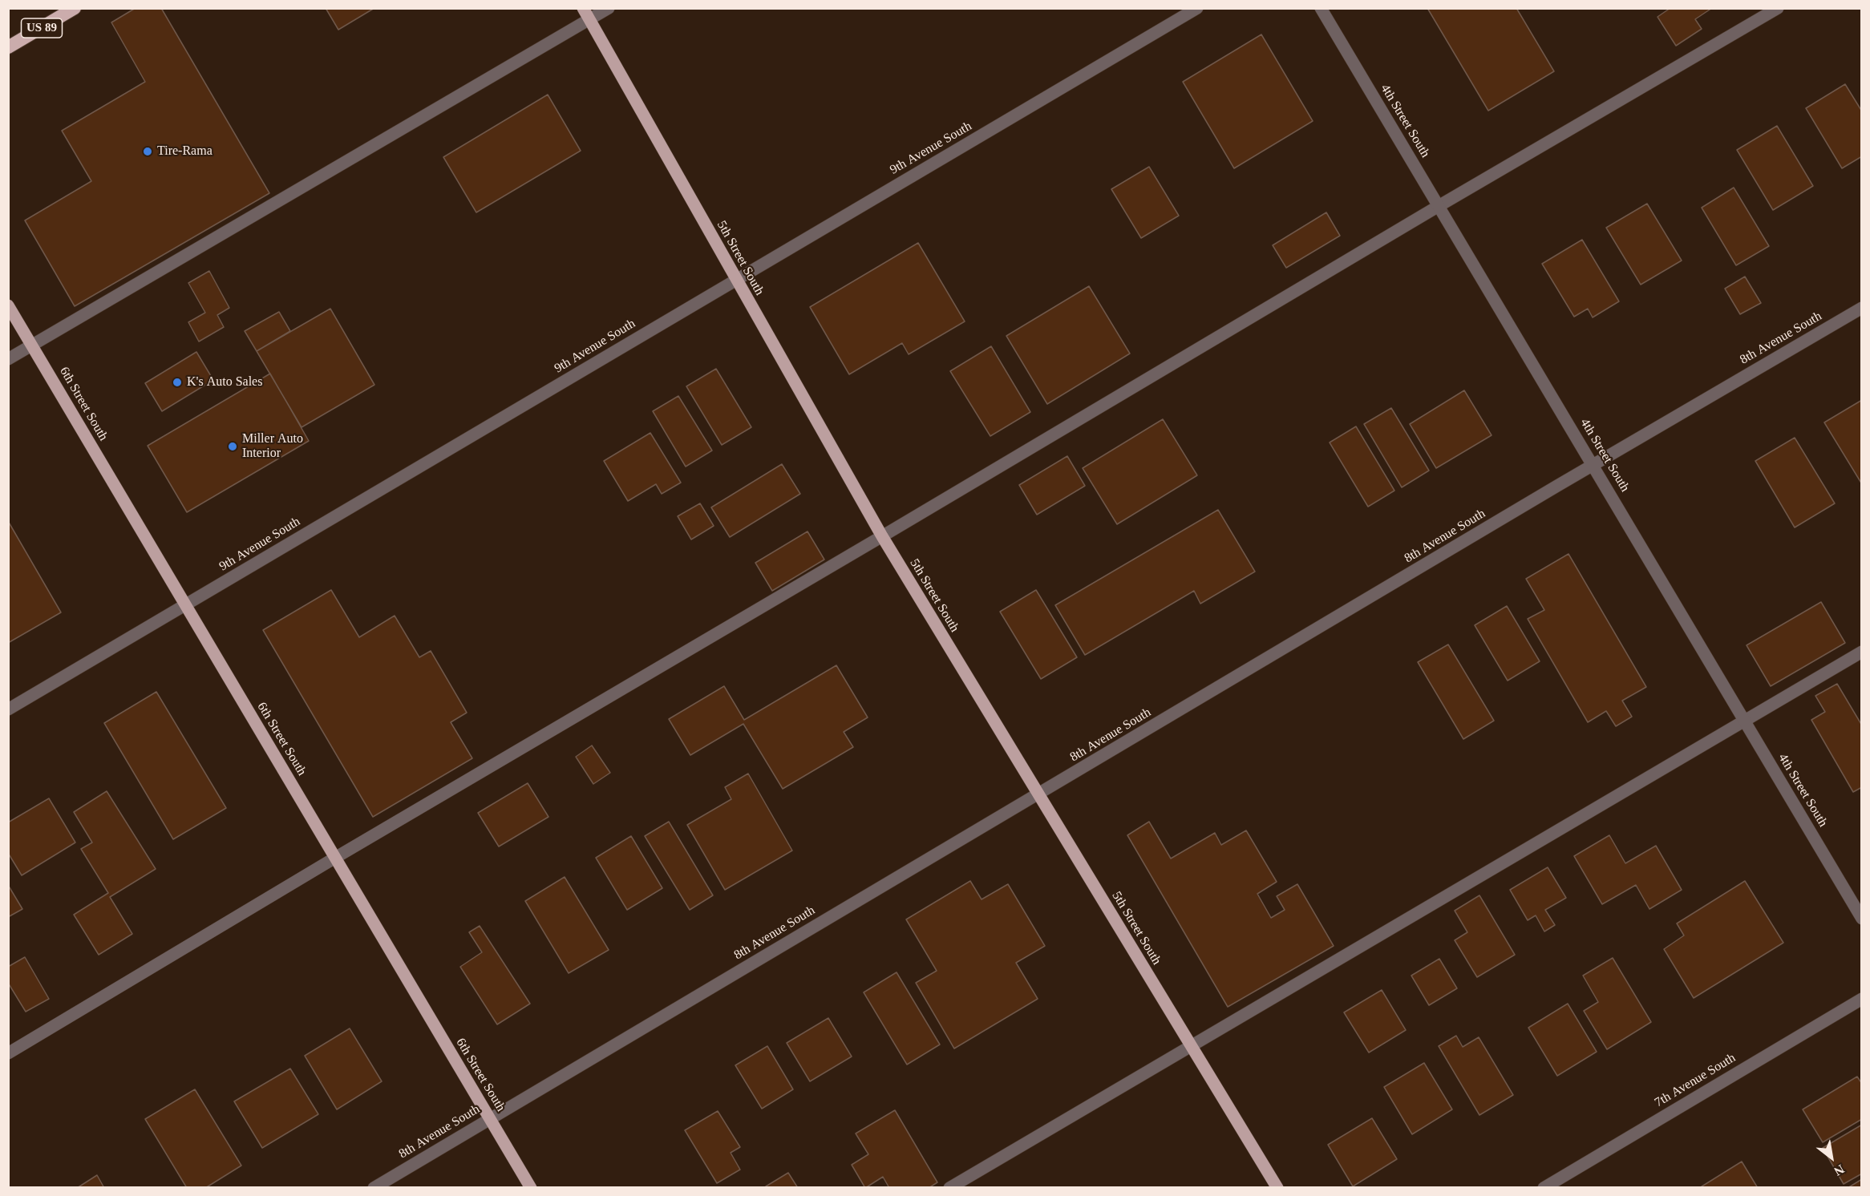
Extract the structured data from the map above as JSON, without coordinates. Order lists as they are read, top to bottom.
{
  "streets": {
    "highway": ["US 89"],
    "main road": ["5th Street South", "6th Street South"],
    "street": [
      "4th Street South",
      "9th Avenue South",
      "8th Avenue South",
      "7th Avenue South"
    ]
  },
  "crossings": [
    ["4th Street South", "8th Avenue South"],
    ["9th Avenue South", "5th Street South"],
    ["9th Avenue South", "6th Street South"],
    ["5th Street South", "8th Avenue South"],
    ["8th Avenue South", "6th Street South"]
  ],
  "places": ["Tire-Rama", "K's Auto Sales", "Miller Auto Interior"],
  "north": "bottom right"
}
